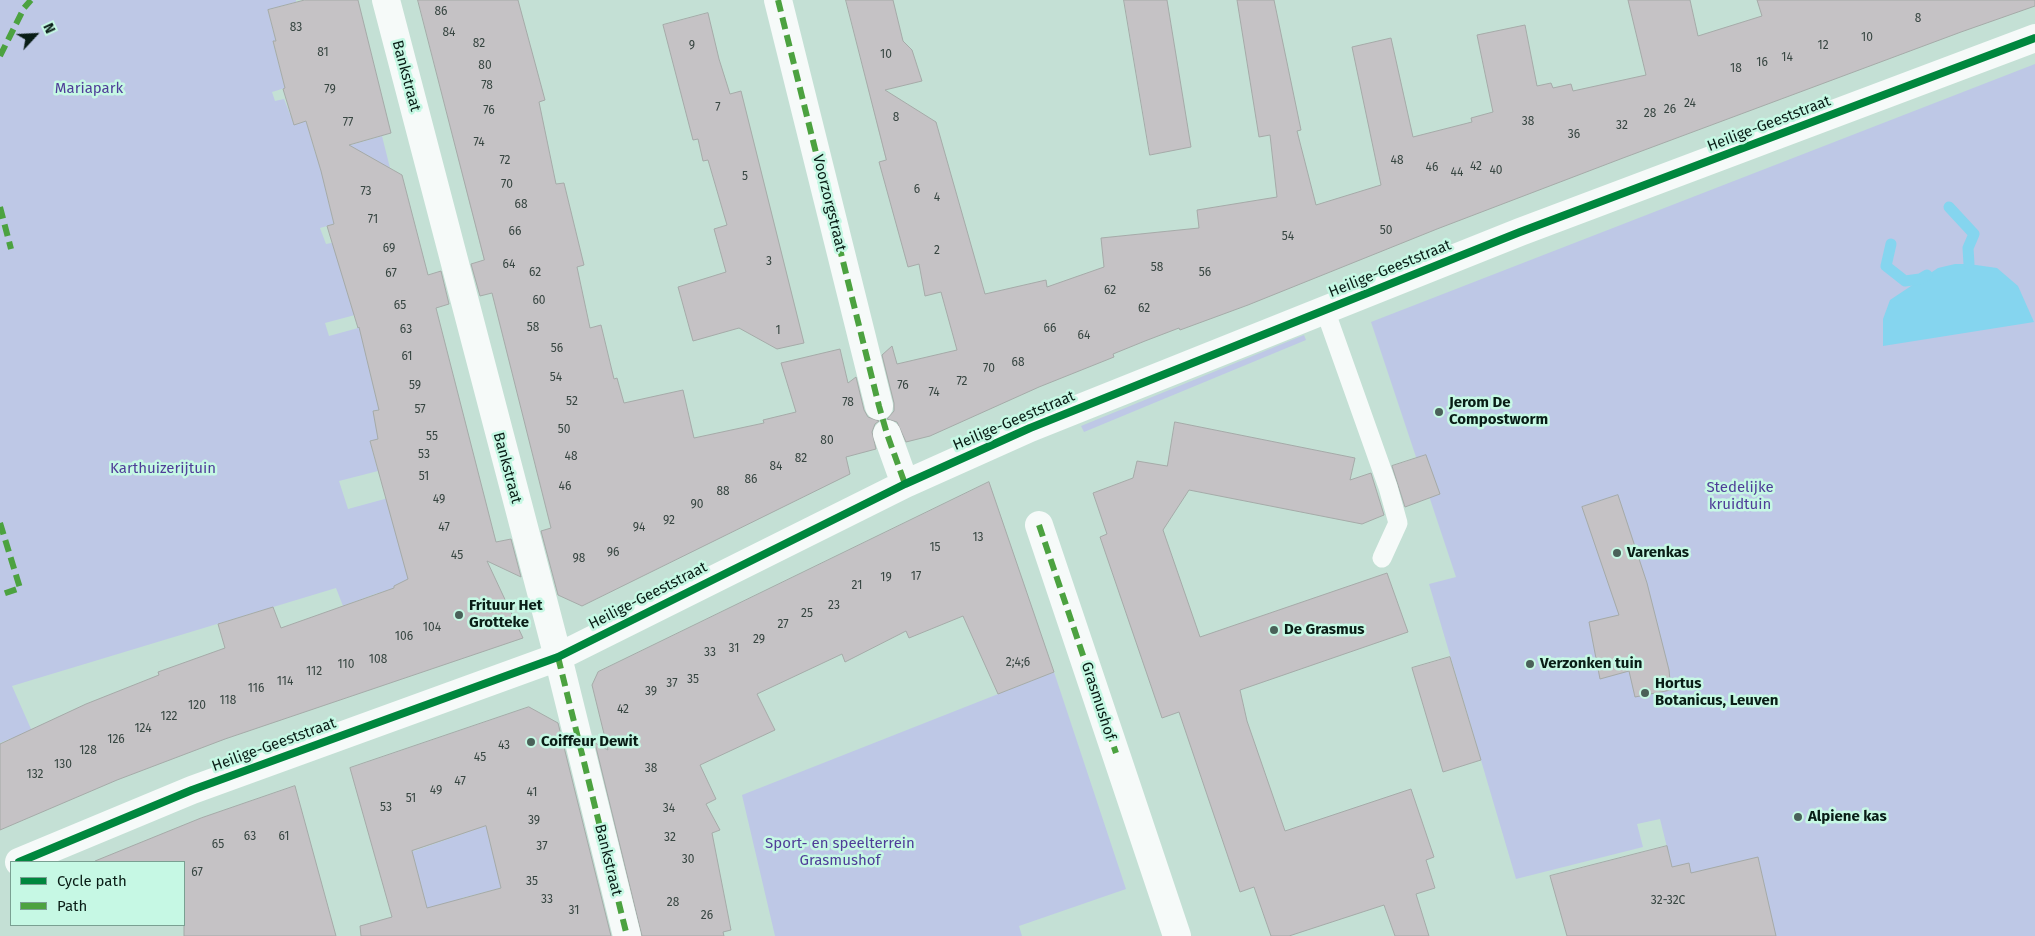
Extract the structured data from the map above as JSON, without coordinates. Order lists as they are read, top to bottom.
{
  "streets": {
    "street": [
      "Bankstraat",
      "Heilige-Geeststraat",
      "Voorzorgstraat",
      "Grasmushof"
    ]
  },
  "crossings": [
    ["Bankstraat", "Heilige-Geeststraat"]
  ],
  "parks": [
    "Mariapark",
    "Karthuizerijtuin",
    "Stedelijke kruidtuin",
    "Sport- en speelterrein Grasmushof"
  ],
  "places": [
    "Jerom De Compostworm",
    "Varenkas",
    "Frituur Het Grotteke",
    "De Grasmus",
    "Verzonken tuin",
    "Hortus Botanicus, Leuven",
    "Coiffeur Dewit",
    "Alpiene kas"
  ],
  "house_numbers": [
    "86",
    "8",
    "83",
    "84",
    "10",
    "82",
    "9",
    "12",
    "81",
    "10",
    "14",
    "16",
    "80",
    "18",
    "78",
    "79",
    "24",
    "7",
    "26",
    "76",
    "28",
    "8",
    "38",
    "77",
    "32",
    "36",
    "74",
    "72",
    "48",
    "42",
    "46",
    "40",
    "44",
    "5",
    "70",
    "6",
    "73",
    "4",
    "68",
    "71",
    "50",
    "66",
    "54",
    "69",
    "2",
    "3",
    "64",
    "58",
    "62",
    "56",
    "67",
    "62",
    "60",
    "65",
    "62",
    "58",
    "66",
    "63",
    "1",
    "64",
    "56",
    "61",
    "68",
    "70",
    "54",
    "72",
    "59",
    "76",
    "74",
    "52",
    "78",
    "57",
    "50",
    "55",
    "80",
    "53",
    "48",
    "82",
    "84",
    "51",
    "86",
    "46",
    "88",
    "49",
    "90",
    "92",
    "47",
    "94",
    "13",
    "15",
    "96",
    "45",
    "98",
    "17",
    "19",
    "21",
    "23",
    "25",
    "27",
    "104",
    "106",
    "29",
    "31",
    "33",
    "108",
    "2;4;6",
    "110",
    "112",
    "35",
    "114",
    "37",
    "116",
    "39",
    "118",
    "120",
    "42",
    "122",
    "124",
    "126",
    "43",
    "128",
    "45",
    "130",
    "38",
    "132",
    "47",
    "49",
    "41",
    "51",
    "53",
    "34",
    "39",
    "63",
    "61",
    "32",
    "65",
    "37",
    "30",
    "67",
    "35",
    "33",
    "32-32C",
    "28",
    "31",
    "26"
  ],
  "legend": ["Cycle path", "Path"],
  "north": "top right"
}
